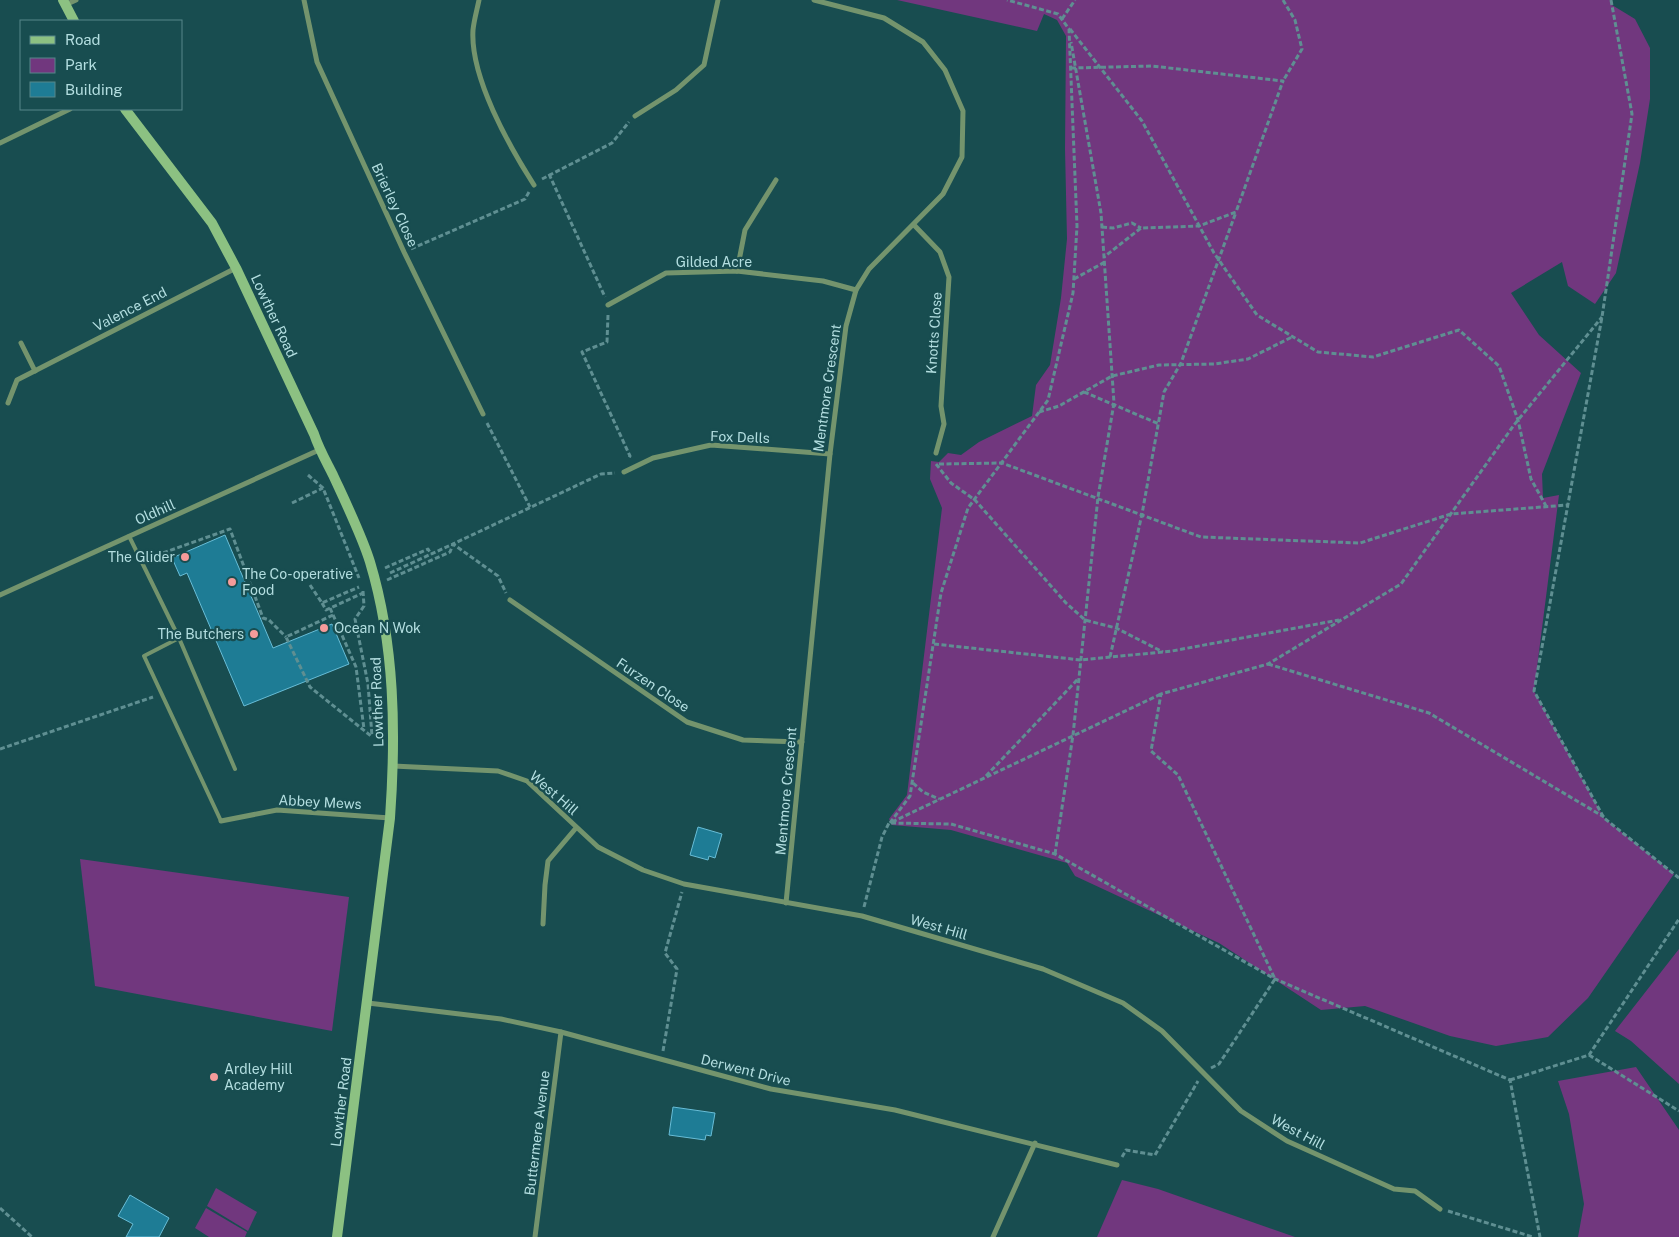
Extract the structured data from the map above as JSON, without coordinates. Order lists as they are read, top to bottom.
{
  "streets": {
    "street": [
      "Brierley Close",
      "Gilded Acre",
      "Valence End",
      "Lowther Road",
      "Knotts Close",
      "Mentmore Crescent",
      "Fox Dells",
      "Oldhill",
      "Furzen Close",
      "West Hill",
      "Abbey Mews",
      "Derwent Drive",
      "Buttermere Avenue"
    ]
  },
  "crossings": [
    ["Gilded Acre", "Mentmore Crescent"],
    ["Valence End", "Lowther Road"],
    ["Lowther Road", "Oldhill"],
    ["Lowther Road", "West Hill"],
    ["Lowther Road", "Abbey Mews"],
    ["Lowther Road", "Derwent Drive"],
    ["Knotts Close", "Mentmore Crescent"],
    ["Mentmore Crescent", "Fox Dells"],
    ["Mentmore Crescent", "Furzen Close"],
    ["Mentmore Crescent", "West Hill"],
    ["Derwent Drive", "Buttermere Avenue"]
  ],
  "places": [
    "The Glider",
    "The Co-operative Food",
    "Ocean N Wok",
    "The Butchers",
    "Ardley Hill Academy"
  ],
  "legend": ["Road", "Park", "Building"]
}
